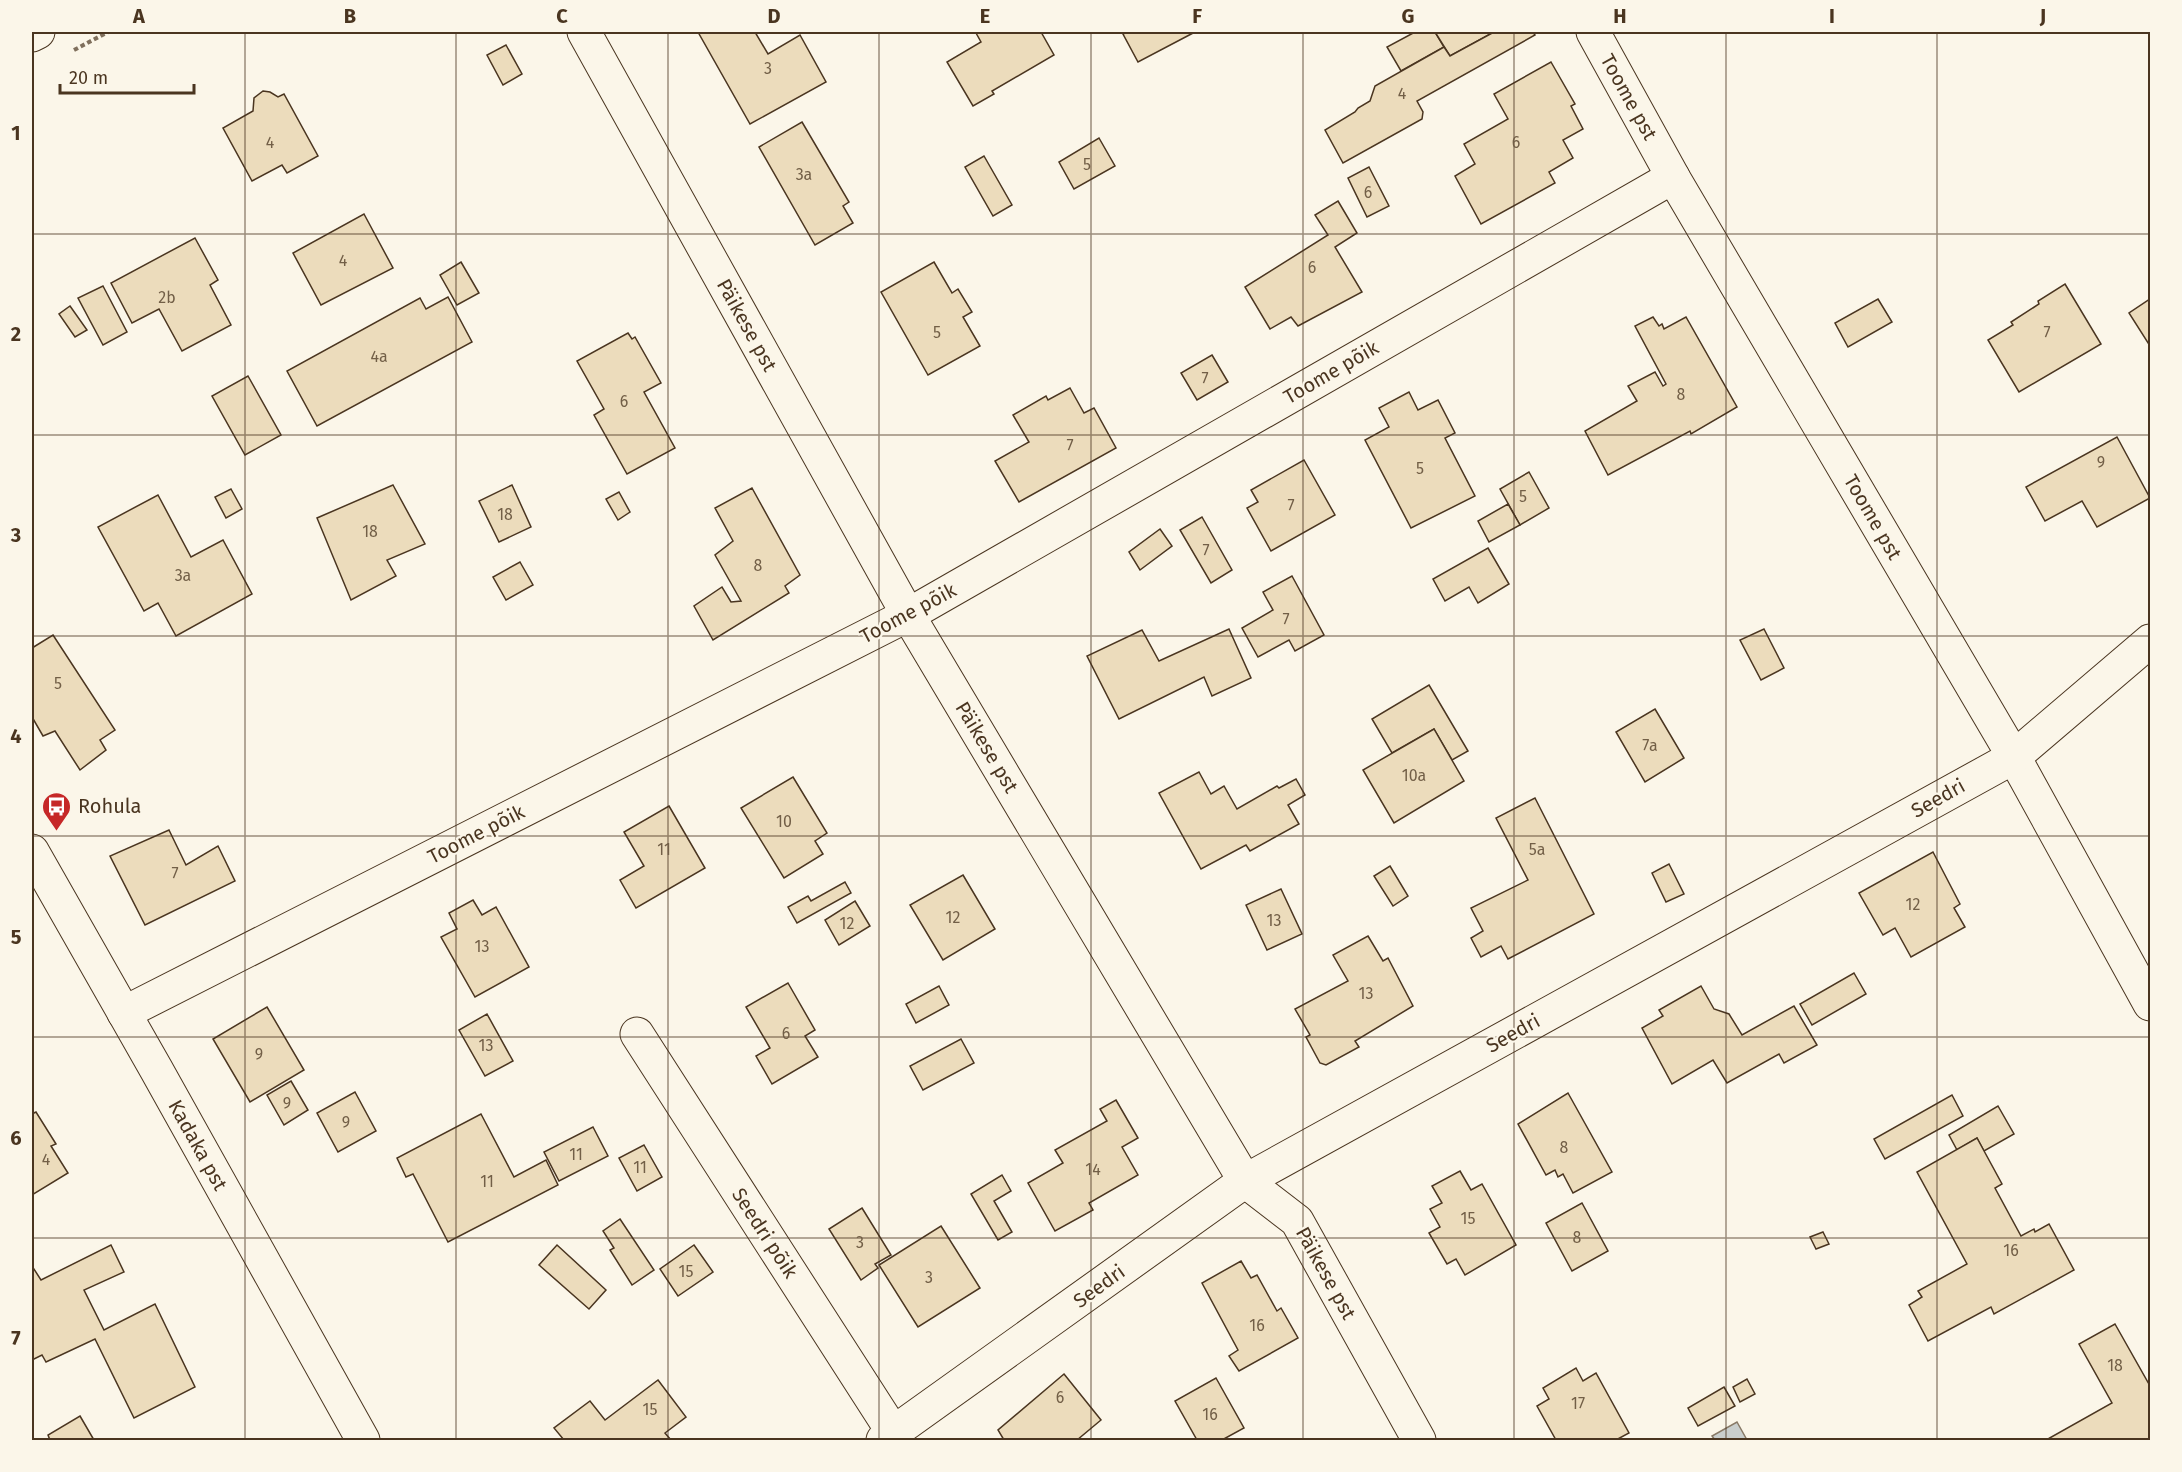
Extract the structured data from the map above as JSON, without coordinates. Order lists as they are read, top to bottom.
{
  "streets": {
    "street": [
      "Toome pst",
      "Päikese pst",
      "Toome põik",
      "Seedri",
      "Kadaka pst",
      "Seedri põik"
    ]
  },
  "crossings": [
    ["Toome pst", "Toome põik"],
    ["Toome pst", "Seedri"],
    ["Päikese pst", "Toome põik"],
    ["Päikese pst", "Seedri"],
    ["Toome põik", "Kadaka pst"],
    ["Seedri", "Seedri põik"]
  ],
  "places": {
    "bus stop": ["Rohula"]
  },
  "house_numbers": [
    "3",
    "4",
    "4",
    "6",
    "5",
    "3a",
    "6",
    "4",
    "6",
    "2b",
    "5",
    "7",
    "4a",
    "7",
    "8",
    "6",
    "7",
    "9",
    "5",
    "5",
    "7",
    "18",
    "18",
    "7",
    "8",
    "3a",
    "7",
    "5",
    "7a",
    "10a",
    "10",
    "11",
    "5a",
    "7",
    "12",
    "12",
    "13",
    "12",
    "13",
    "13",
    "6",
    "13",
    "9",
    "9",
    "9",
    "8",
    "11",
    "4",
    "11",
    "14",
    "11",
    "15",
    "8",
    "3",
    "16",
    "15",
    "3",
    "16",
    "18",
    "6",
    "17",
    "15",
    "16"
  ],
  "scale_bar": "20 m",
  "grid": {
    "columns": [
      "A",
      "B",
      "C",
      "D",
      "E",
      "F",
      "G",
      "H",
      "I",
      "J"
    ],
    "rows": [
      "1",
      "2",
      "3",
      "4",
      "5",
      "6",
      "7"
    ]
  }
}
